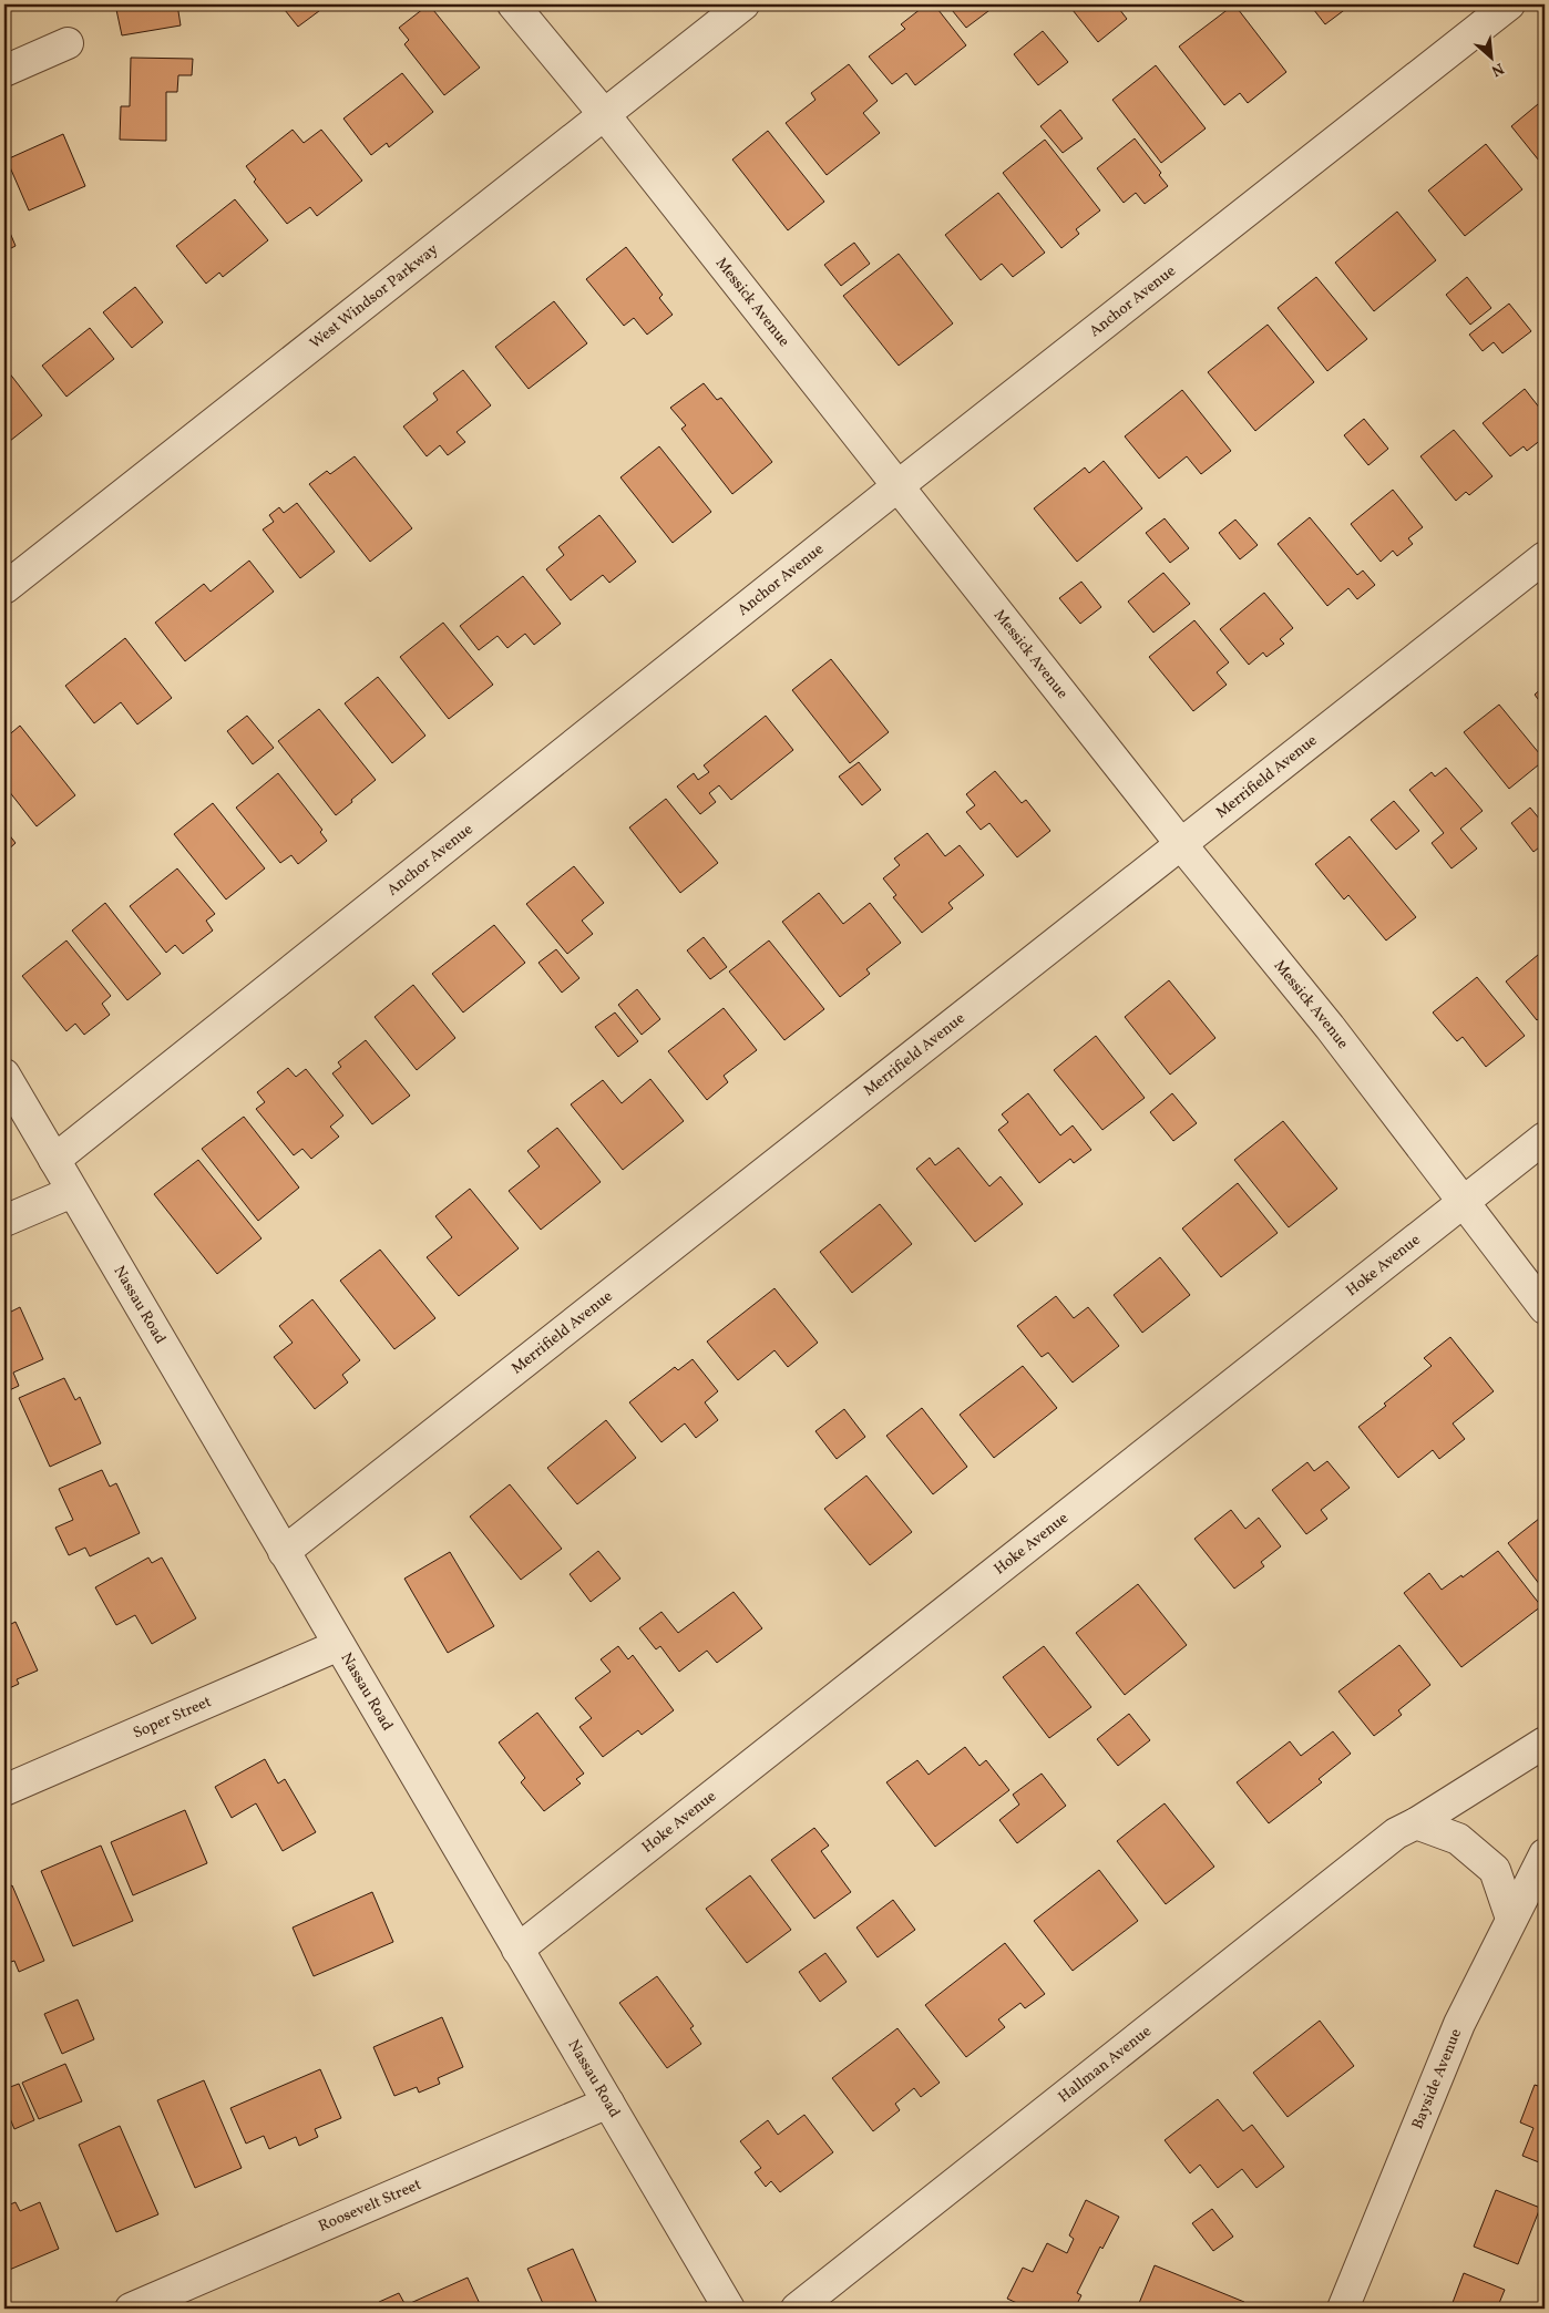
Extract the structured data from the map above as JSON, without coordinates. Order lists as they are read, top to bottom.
{
  "streets": {
    "street": [
      "West Windsor Parkway",
      "Anchor Avenue",
      "Messick Avenue",
      "Merrifield Avenue",
      "Hoke Avenue",
      "Nassau Road",
      "Soper Street",
      "Hallman Avenue",
      "Bayside Avenue",
      "Roosevelt Street"
    ]
  },
  "crossings": [
    ["West Windsor Parkway", "Messick Avenue"],
    ["Anchor Avenue", "Messick Avenue"],
    ["Anchor Avenue", "Nassau Road"],
    ["Messick Avenue", "Merrifield Avenue"],
    ["Messick Avenue", "Hoke Avenue"],
    ["Merrifield Avenue", "Nassau Road"],
    ["Hoke Avenue", "Nassau Road"],
    ["Nassau Road", "Soper Street"],
    ["Nassau Road", "Roosevelt Street"]
  ],
  "north": "bottom right"
}
